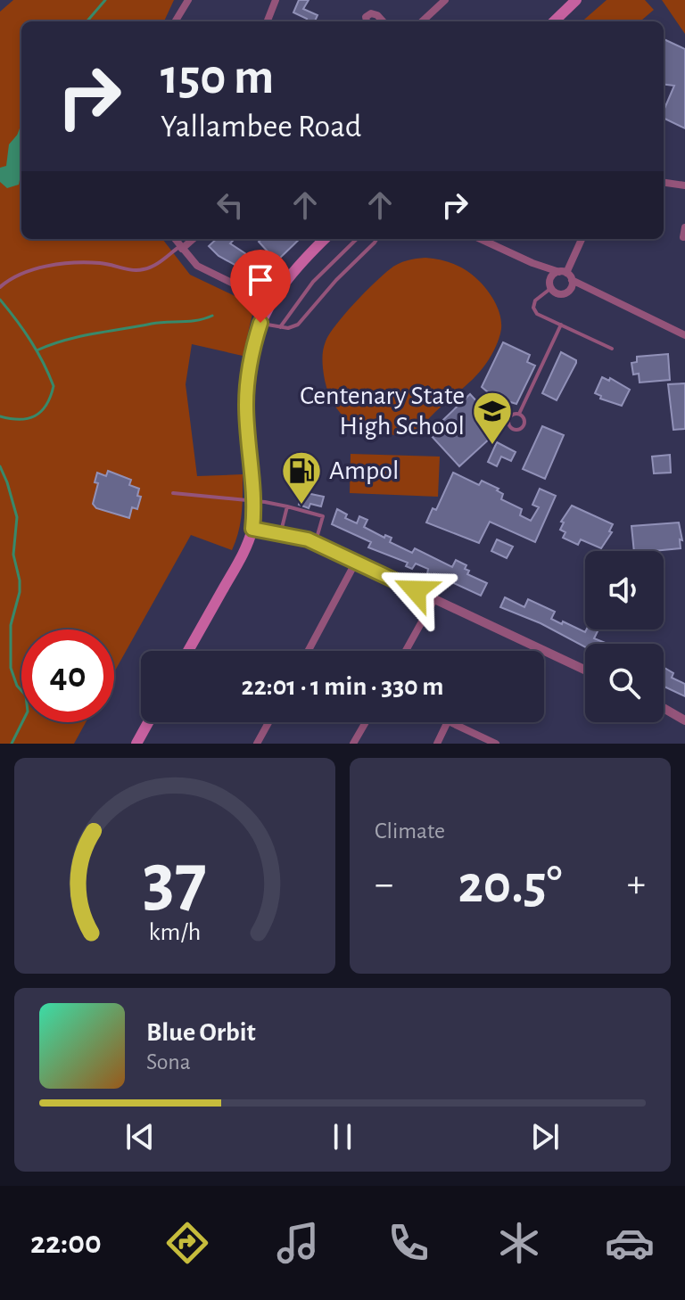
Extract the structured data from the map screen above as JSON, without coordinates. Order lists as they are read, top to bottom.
{
  "places": {
    "school or university": ["Centenary State High School"],
    "fuel station": ["Ampol"]
  },
  "page": {
    "turn": ["150 m", "Yallambee Road"],
    "limit": "40",
    "trip": "22:01 · 1 min · 330 m",
    "tile": "Climate",
    "heat": ["−", "20.5°", "+"],
    "song": ["Blue Orbit", "Sona"],
    "tabs": "22:00",
    "gauge": ["37", "km/h"]
  }
}
